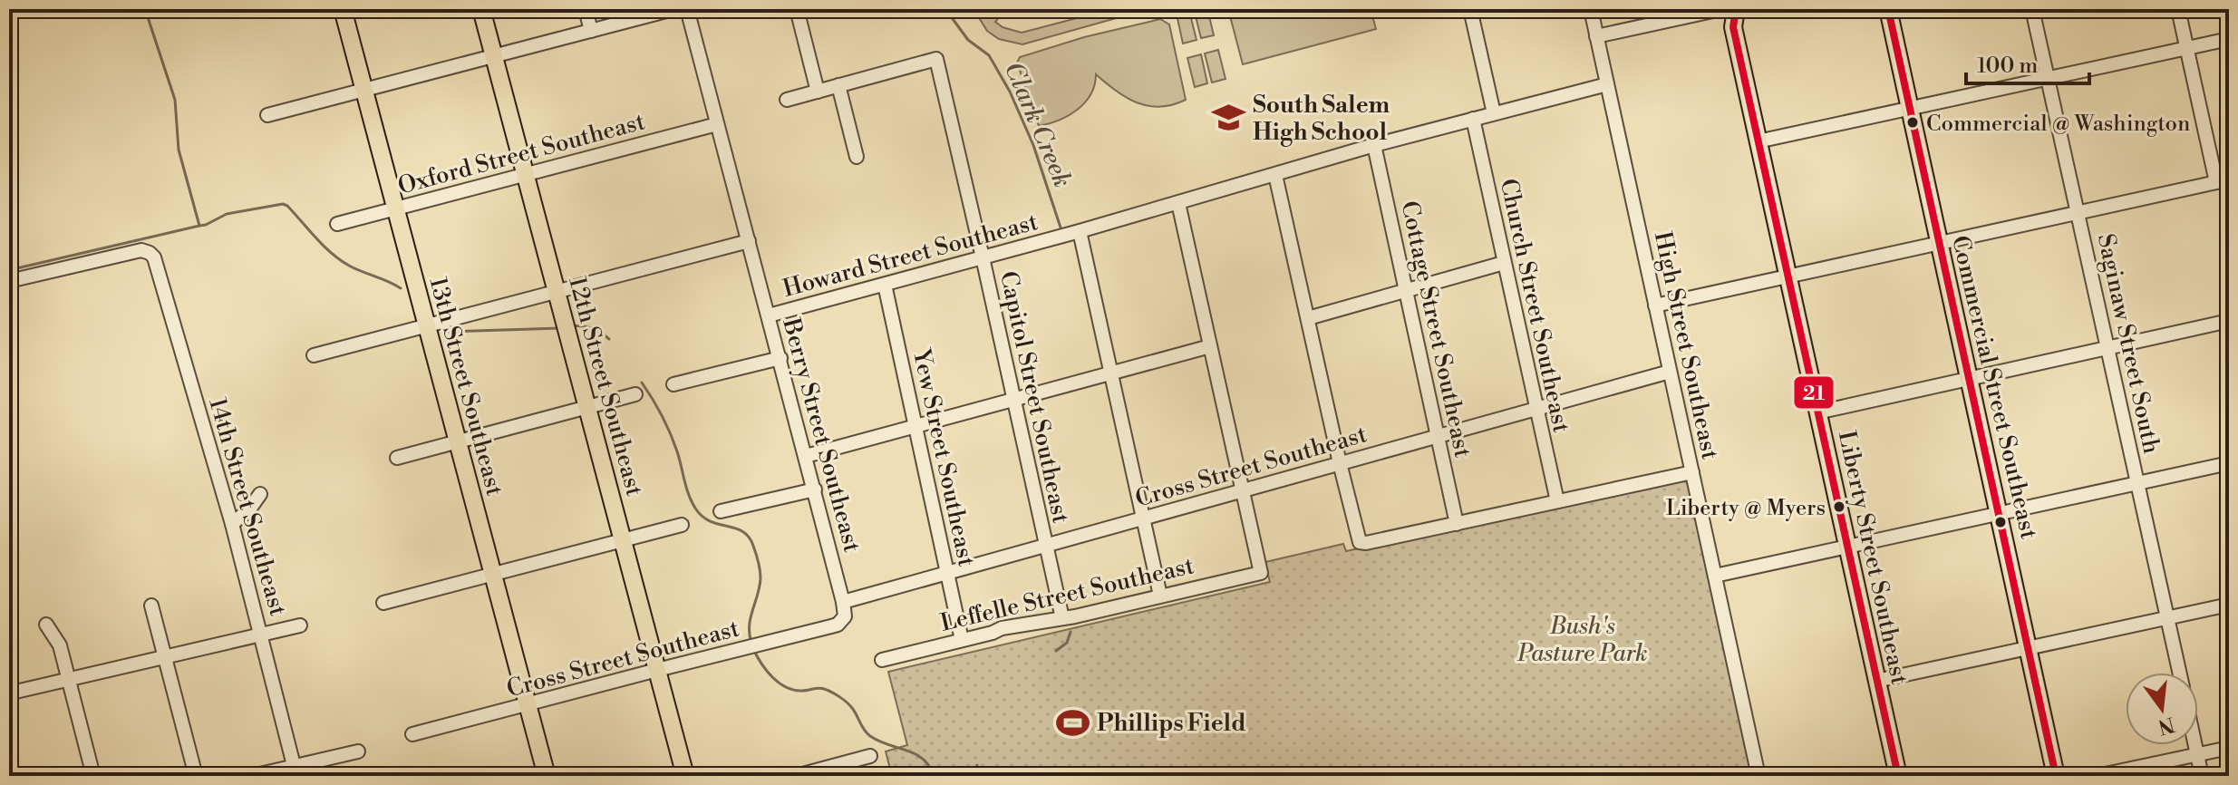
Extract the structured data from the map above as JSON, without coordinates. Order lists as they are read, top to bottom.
{
  "streets": {
    "main road": [
      "13th Street Southeast",
      "12th Street Southeast",
      "Commercial Street Southeast",
      "Liberty Street Southeast"
    ],
    "street": [
      "Oxford Street Southeast",
      "Howard Street Southeast",
      "Church Street Southeast",
      "Cottage Street Southeast",
      "Saginaw Street South",
      "High Street Southeast",
      "Capitol Street Southeast",
      "Berry Street Southeast",
      "Yew Street Southeast",
      "Cross Street Southeast",
      "14th Street Southeast",
      "Leffelle Street Southeast"
    ]
  },
  "crossings": [
    ["Oxford Street Southeast", "13th Street Southeast"],
    ["Oxford Street Southeast", "12th Street Southeast"],
    ["Oxford Street Southeast", "Berry Street Southeast"],
    ["Howard Street Southeast", "Church Street Southeast"],
    ["Howard Street Southeast", "Cottage Street Southeast"],
    ["Howard Street Southeast", "High Street Southeast"],
    ["Howard Street Southeast", "Capitol Street Southeast"],
    ["Howard Street Southeast", "Berry Street Southeast"],
    ["Howard Street Southeast", "Yew Street Southeast"],
    ["Church Street Southeast", "Cross Street Southeast"],
    ["Cottage Street Southeast", "Cross Street Southeast"],
    ["High Street Southeast", "Cross Street Southeast"],
    ["13th Street Southeast", "Cross Street Southeast"],
    ["12th Street Southeast", "Cross Street Southeast"],
    ["Capitol Street Southeast", "Cross Street Southeast"],
    ["Capitol Street Southeast", "Leffelle Street Southeast"],
    ["Berry Street Southeast", "Cross Street Southeast"],
    ["Yew Street Southeast", "Cross Street Southeast"],
    ["Yew Street Southeast", "Leffelle Street Southeast"],
    ["Cross Street Southeast", "Leffelle Street Southeast"]
  ],
  "water": ["Clark Creek"],
  "parks": ["Bush's Pasture Park"],
  "places": {
    "school or university": ["South Salem High School"],
    "other": ["Commercial @ Washington", "Liberty @ Myers"],
    "sports": ["Phillips Field"]
  },
  "lines": ["transit line 21"],
  "scale_bar": "100 m",
  "north": "bottom"
}
